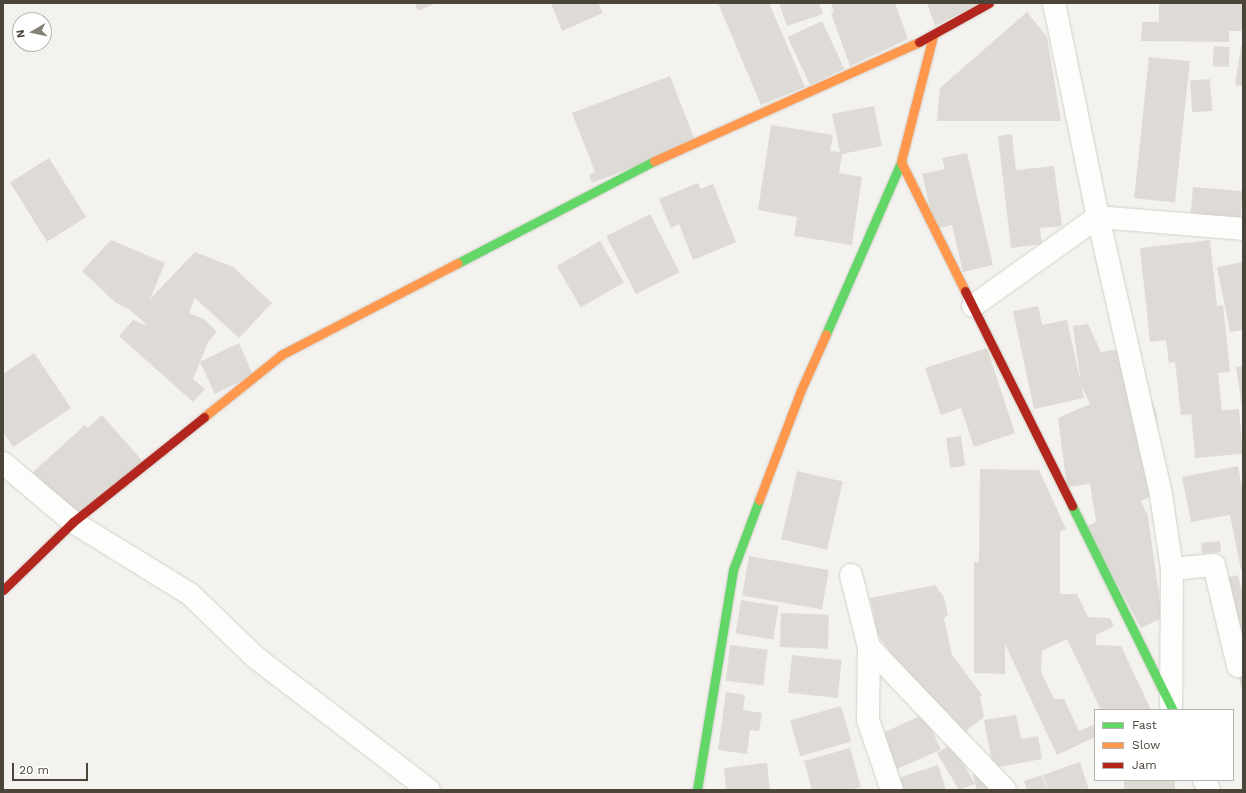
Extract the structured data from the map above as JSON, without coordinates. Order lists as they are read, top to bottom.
{
  "legend": ["Fast", "Slow", "Jam"],
  "scale_bar": "20 m",
  "north": "left"
}
